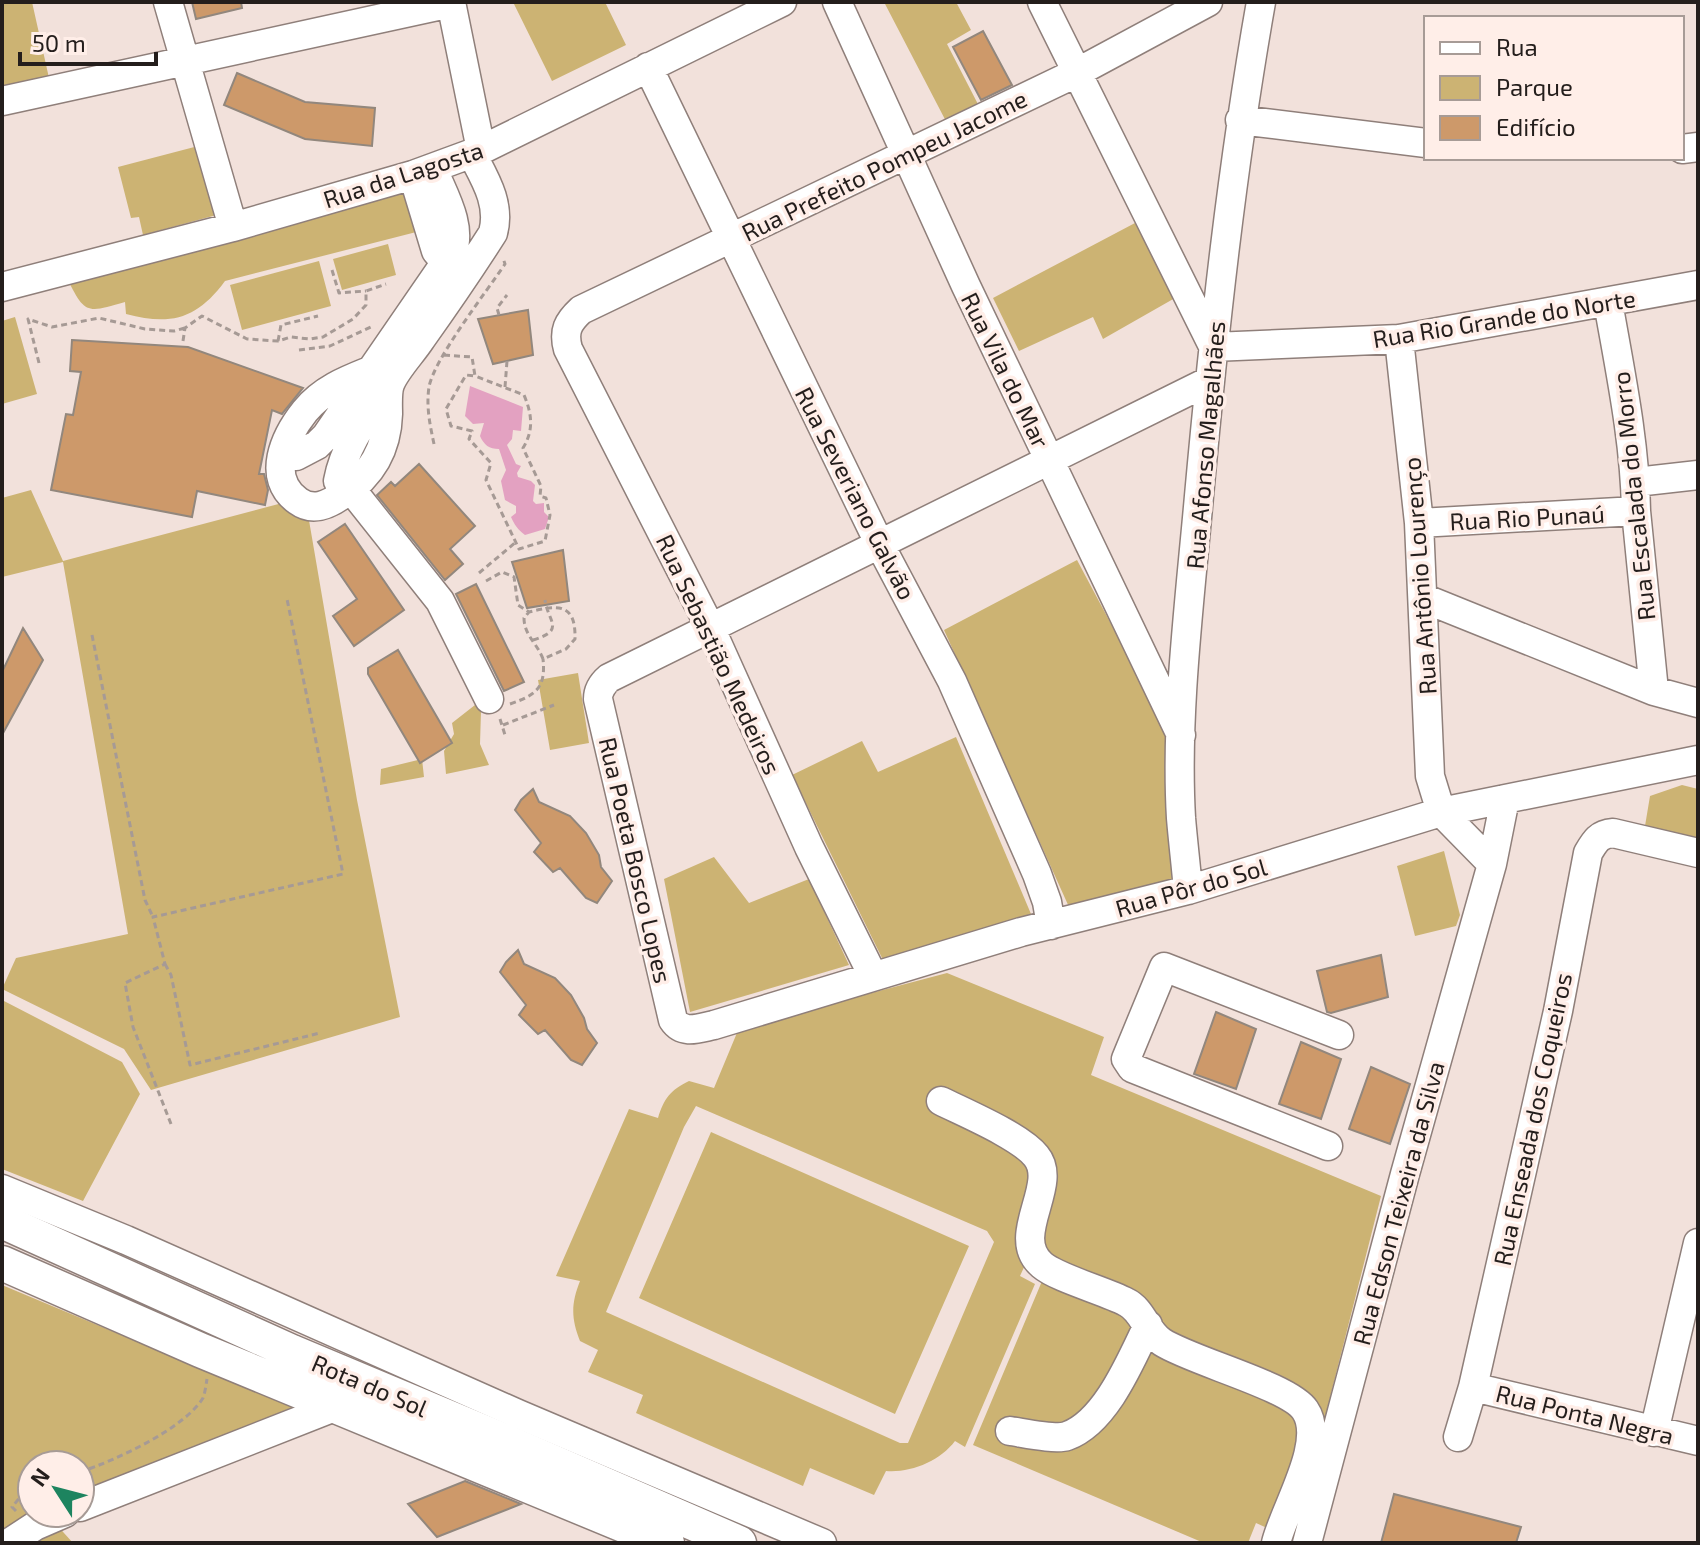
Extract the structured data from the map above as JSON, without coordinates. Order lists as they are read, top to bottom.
{
  "streets": {
    "main road": ["Rota do Sol"],
    "street": [
      "Rua Prefeito Pompeu Jacome",
      "Rua da Lagosta",
      "Rua Rio Grande do Norte",
      "Rua Vila do Mar",
      "Rua Afonso Magalhães",
      "Rua Severiano Galvão",
      "Rua Escalada do Morro",
      "Rua Rio Punaú",
      "Rua Antônio Lourenço",
      "Rua Sebastião Medeiros",
      "Rua Poeta Bosco Lopes",
      "Rua Pôr do Sol",
      "Rua Enseada dos Coqueiros",
      "Rua Edson Teixeira da Silva",
      "Rua Ponta Negra"
    ]
  },
  "crossings": [
    ["Rua Prefeito Pompeu Jacome", "Rua Vila do Mar"],
    ["Rua Prefeito Pompeu Jacome", "Rua Severiano Galvão"],
    ["Rua Prefeito Pompeu Jacome", "Rua Sebastião Medeiros"],
    ["Rua da Lagosta", "Rua Severiano Galvão"],
    ["Rua Rio Grande do Norte", "Rua Afonso Magalhães"],
    ["Rua Rio Grande do Norte", "Rua Escalada do Morro"],
    ["Rua Rio Grande do Norte", "Rua Antônio Lourenço"],
    ["Rua Vila do Mar", "Rua Afonso Magalhães"],
    ["Rua Afonso Magalhães", "Rua Pôr do Sol"],
    ["Rua Severiano Galvão", "Rua Pôr do Sol"],
    ["Rua Escalada do Morro", "Rua Rio Punaú"],
    ["Rua Rio Punaú", "Rua Antônio Lourenço"],
    ["Rua Antônio Lourenço", "Rua Pôr do Sol"],
    ["Rua Sebastião Medeiros", "Rua Poeta Bosco Lopes"],
    ["Rua Sebastião Medeiros", "Rua Pôr do Sol"],
    ["Rua Poeta Bosco Lopes", "Rua Pôr do Sol"],
    ["Rua Pôr do Sol", "Rua Edson Teixeira da Silva"],
    ["Rua Enseada dos Coqueiros", "Rua Ponta Negra"]
  ],
  "legend": ["Rua", "Parque", "Edifício"],
  "scale_bar": "50 m",
  "north": "top left"
}
